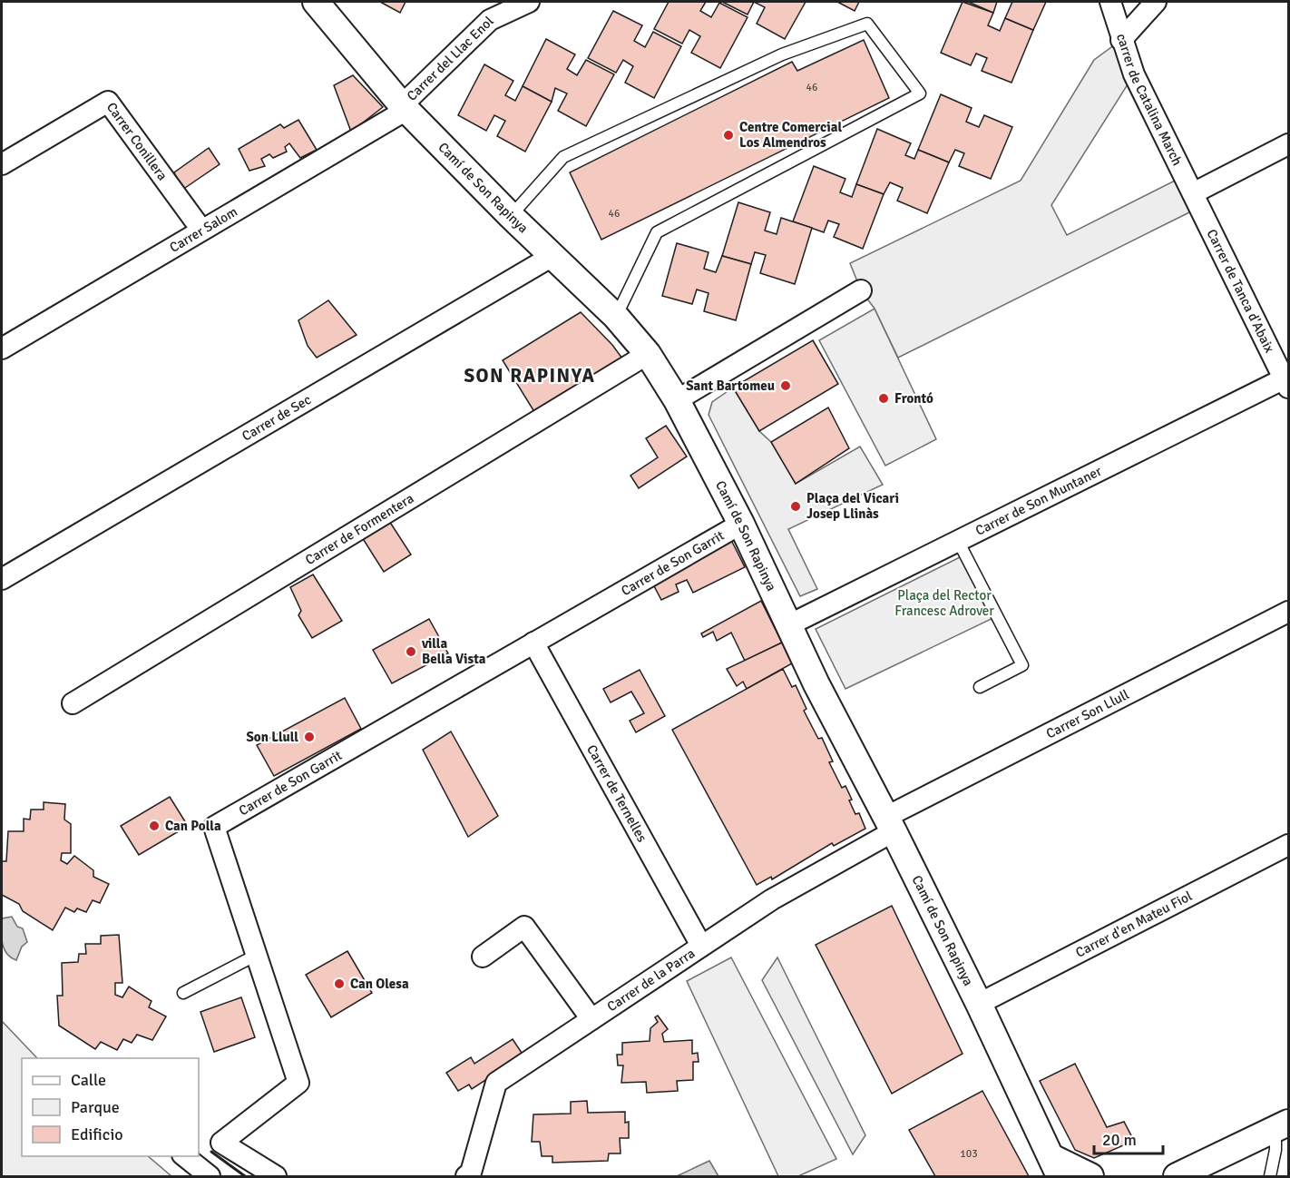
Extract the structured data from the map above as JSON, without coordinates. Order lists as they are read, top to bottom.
{
  "streets": {
    "street": [
      "Carrer del Llac Enol",
      "carrer de Catalina March",
      "Carrer Conillera",
      "Camí de Son Rapinya",
      "Carrer Salom",
      "Carrer de Tanca d'Abaix",
      "Carrer de Sec",
      "Carrer de Son Muntaner",
      "Carrer de Formentera",
      "Carrer de Son Garrit",
      "Carrer Son Llull",
      "Carrer de Ternelles",
      "Carrer d'en Mateu Fiol",
      "Carrer de la Parra"
    ]
  },
  "crossings": [
    ["Carrer del Llac Enol", "Camí de Son Rapinya"],
    ["Carrer del Llac Enol", "Carrer Salom"],
    ["carrer de Catalina March", "Carrer de Tanca d'Abaix"],
    ["Carrer Conillera", "Carrer Salom"],
    ["Camí de Son Rapinya", "Carrer Salom"],
    ["Camí de Son Rapinya", "Carrer de Sec"],
    ["Camí de Son Rapinya", "Carrer de Son Muntaner"],
    ["Camí de Son Rapinya", "Carrer de Formentera"],
    ["Camí de Son Rapinya", "Carrer de Son Garrit"],
    ["Camí de Son Rapinya", "Carrer Son Llull"],
    ["Camí de Son Rapinya", "Carrer d'en Mateu Fiol"],
    ["Camí de Son Rapinya", "Carrer de la Parra"],
    ["Carrer de Tanca d'Abaix", "Carrer de Son Muntaner"],
    ["Carrer de Son Garrit", "Carrer de Ternelles"],
    ["Carrer Son Llull", "Carrer de la Parra"],
    ["Carrer de Ternelles", "Carrer de la Parra"]
  ],
  "districts": ["SON RAPINYA"],
  "parks": ["Plaça del Rector Francesc Adrover"],
  "places": [
    "Centre Comercial Los Almendros",
    "Sant Bartomeu",
    "Frontó",
    "Plaça del Vicari Josep Llinàs",
    "villa Bella Vista",
    "Son Llull",
    "Can Polla",
    "Can Olesa"
  ],
  "house_numbers": ["46", "46", "103"],
  "legend": ["Calle", "Parque", "Edificio"],
  "scale_bar": "20 m"
}
